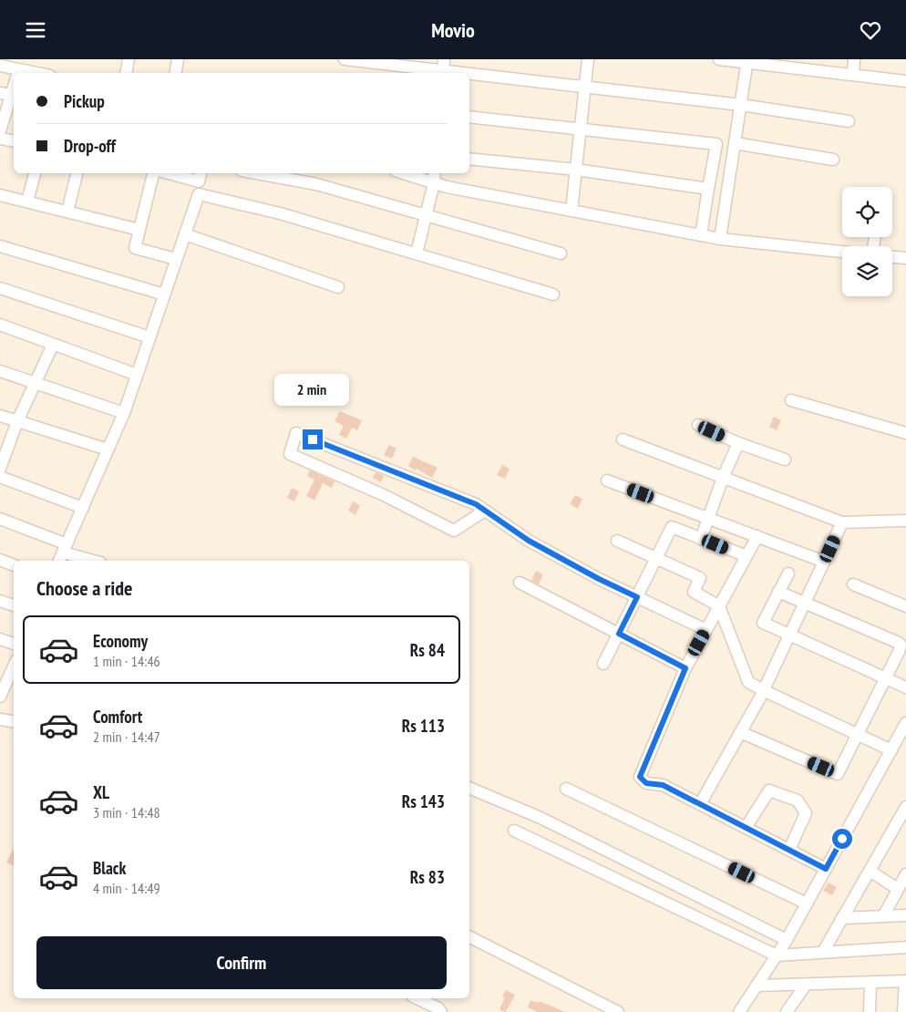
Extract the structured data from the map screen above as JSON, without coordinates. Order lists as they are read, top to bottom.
{
  "page": {
    "header": "Movio",
    "banner": ["Pickup", "Drop-off"],
    "bubble": "2 min",
    "heading": "Choose a ride",
    "list": [
      {
        "name": "Economy",
        "note": "1 min · 14:46",
        "value": "Rs 84"
      },
      {
        "name": "Comfort",
        "note": "2 min · 14:47",
        "value": "Rs 113"
      },
      {
        "name": "XL",
        "note": "3 min · 14:48",
        "value": "Rs 143"
      },
      {
        "name": "Black",
        "note": "4 min · 14:49",
        "value": "Rs 83"
      }
    ],
    "buttons": "Confirm"
  }
}
